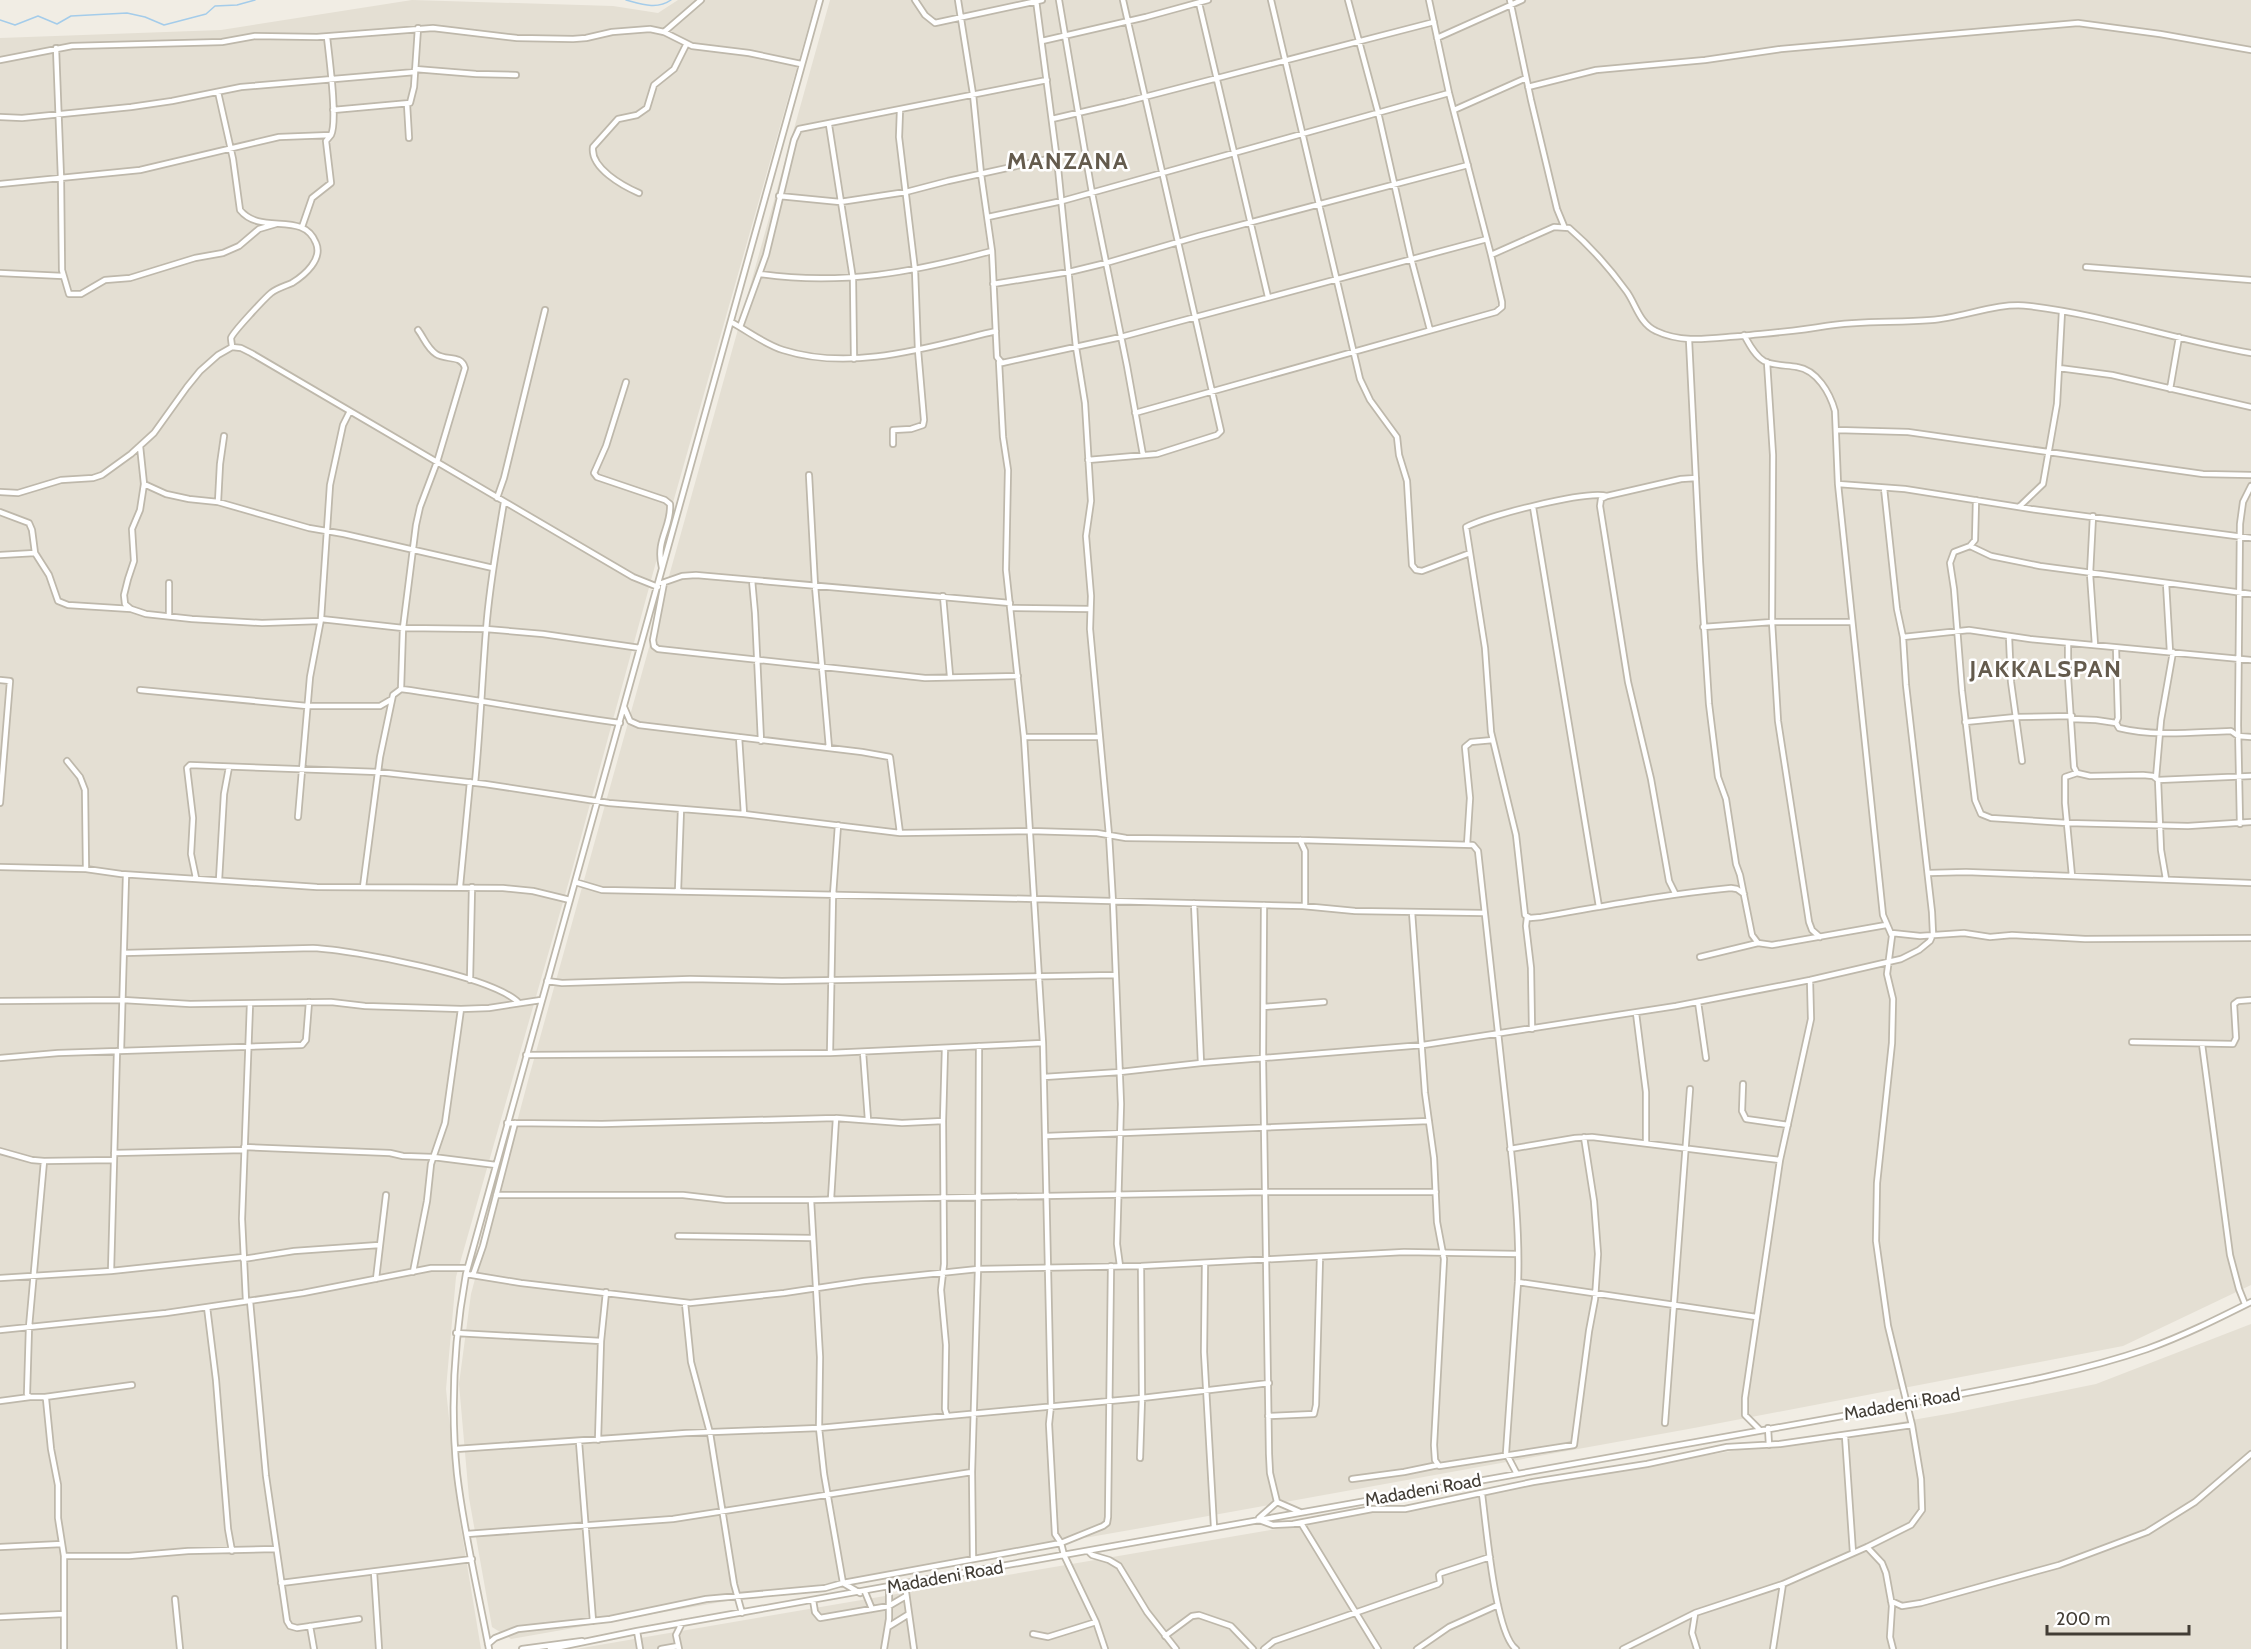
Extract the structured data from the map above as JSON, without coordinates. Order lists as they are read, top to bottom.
{
  "streets": {
    "street": ["Madadeni Road"]
  },
  "districts": ["MANZANA", "JAKKALSPAN"],
  "scale_bar": "200 m"
}
